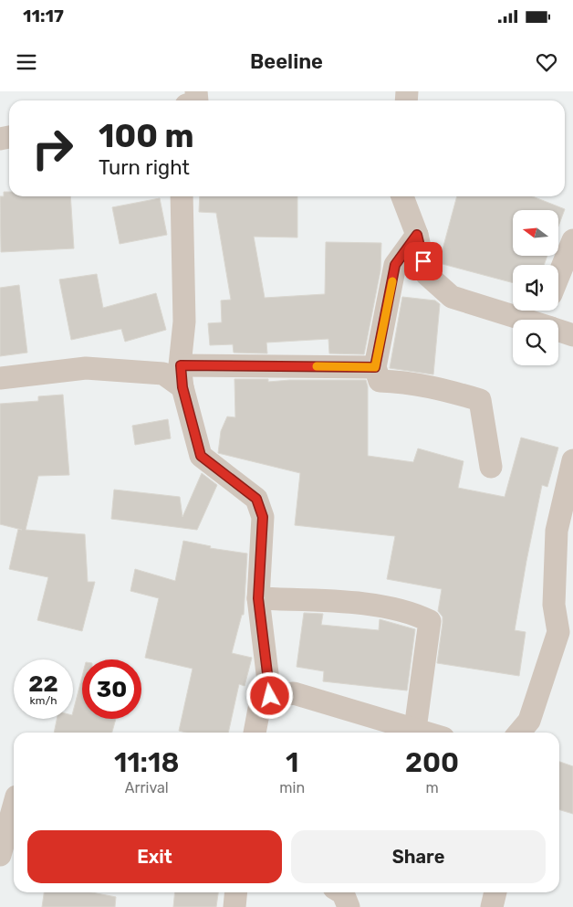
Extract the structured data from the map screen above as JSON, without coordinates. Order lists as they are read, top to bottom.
{
  "north": "left",
  "page": {
    "status": "11:17",
    "header": "Beeline",
    "turn": ["100 m", "Turn right"],
    "speed": "22 km/h",
    "limit": "30",
    "eta": [
      "11:18",
      "Arrival",
      "1",
      "min",
      "200",
      "m"
    ],
    "buttons": ["Exit", "Share"]
  }
}
